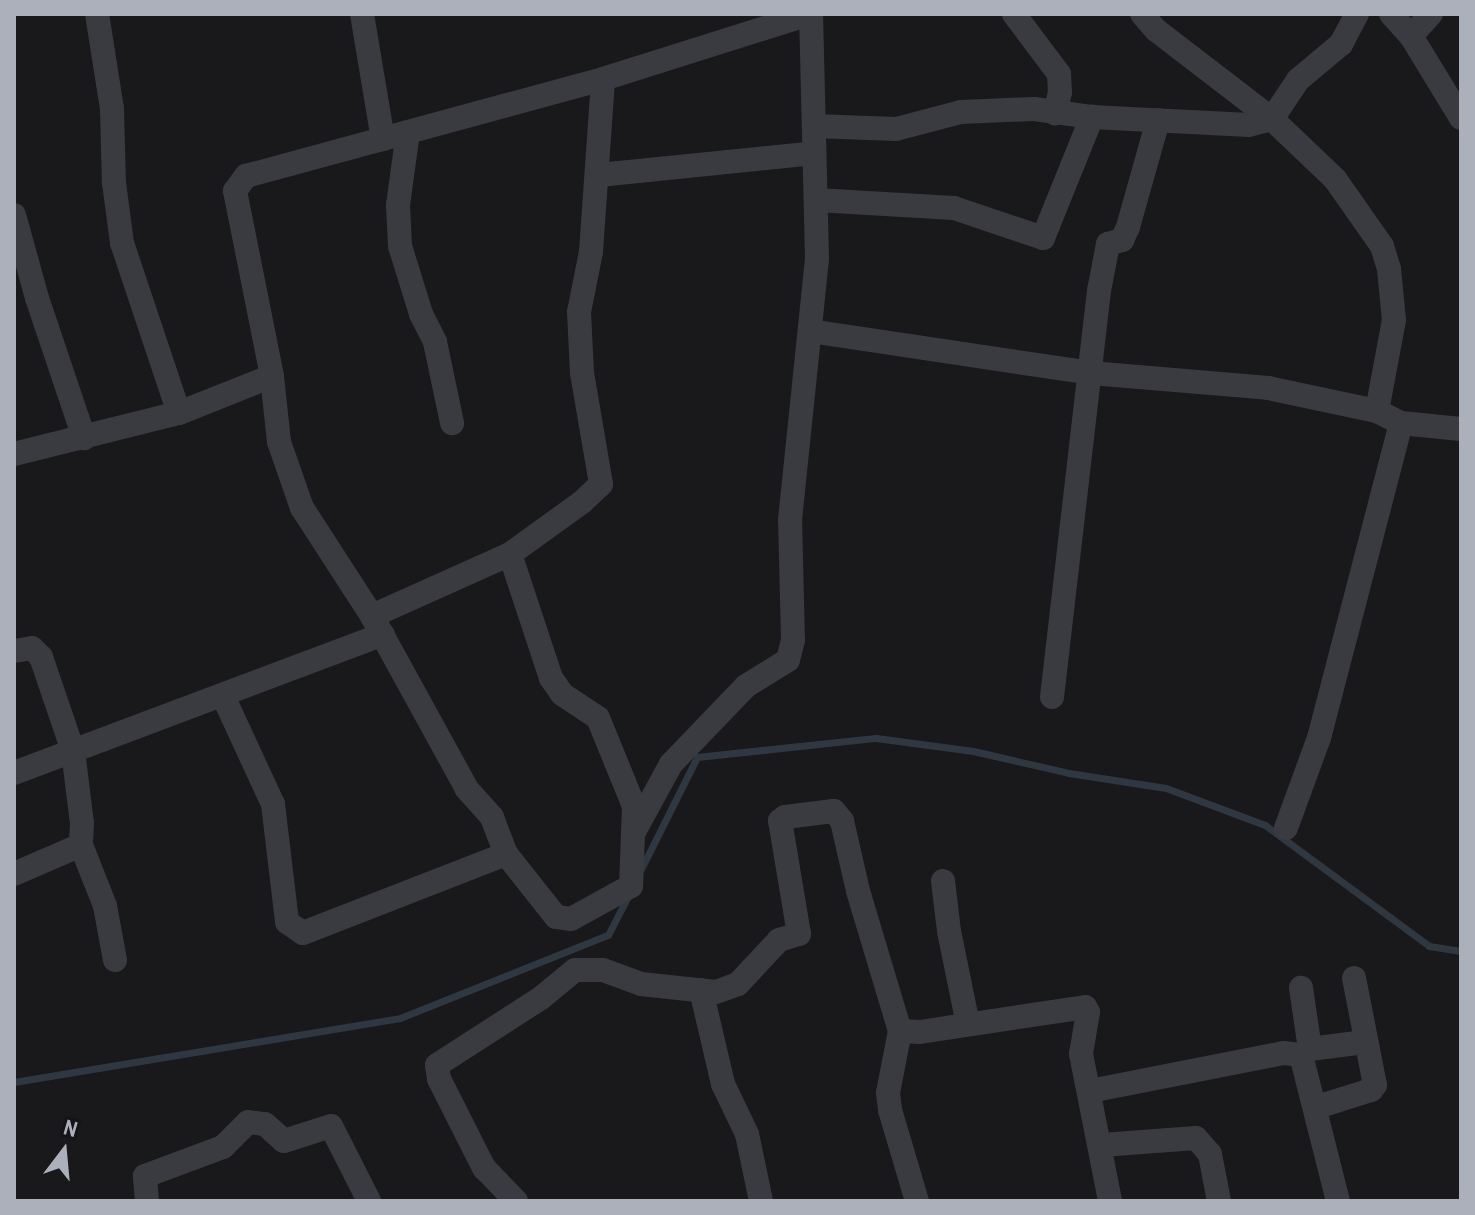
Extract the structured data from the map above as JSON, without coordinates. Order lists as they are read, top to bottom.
{
  "north": "top"
}
